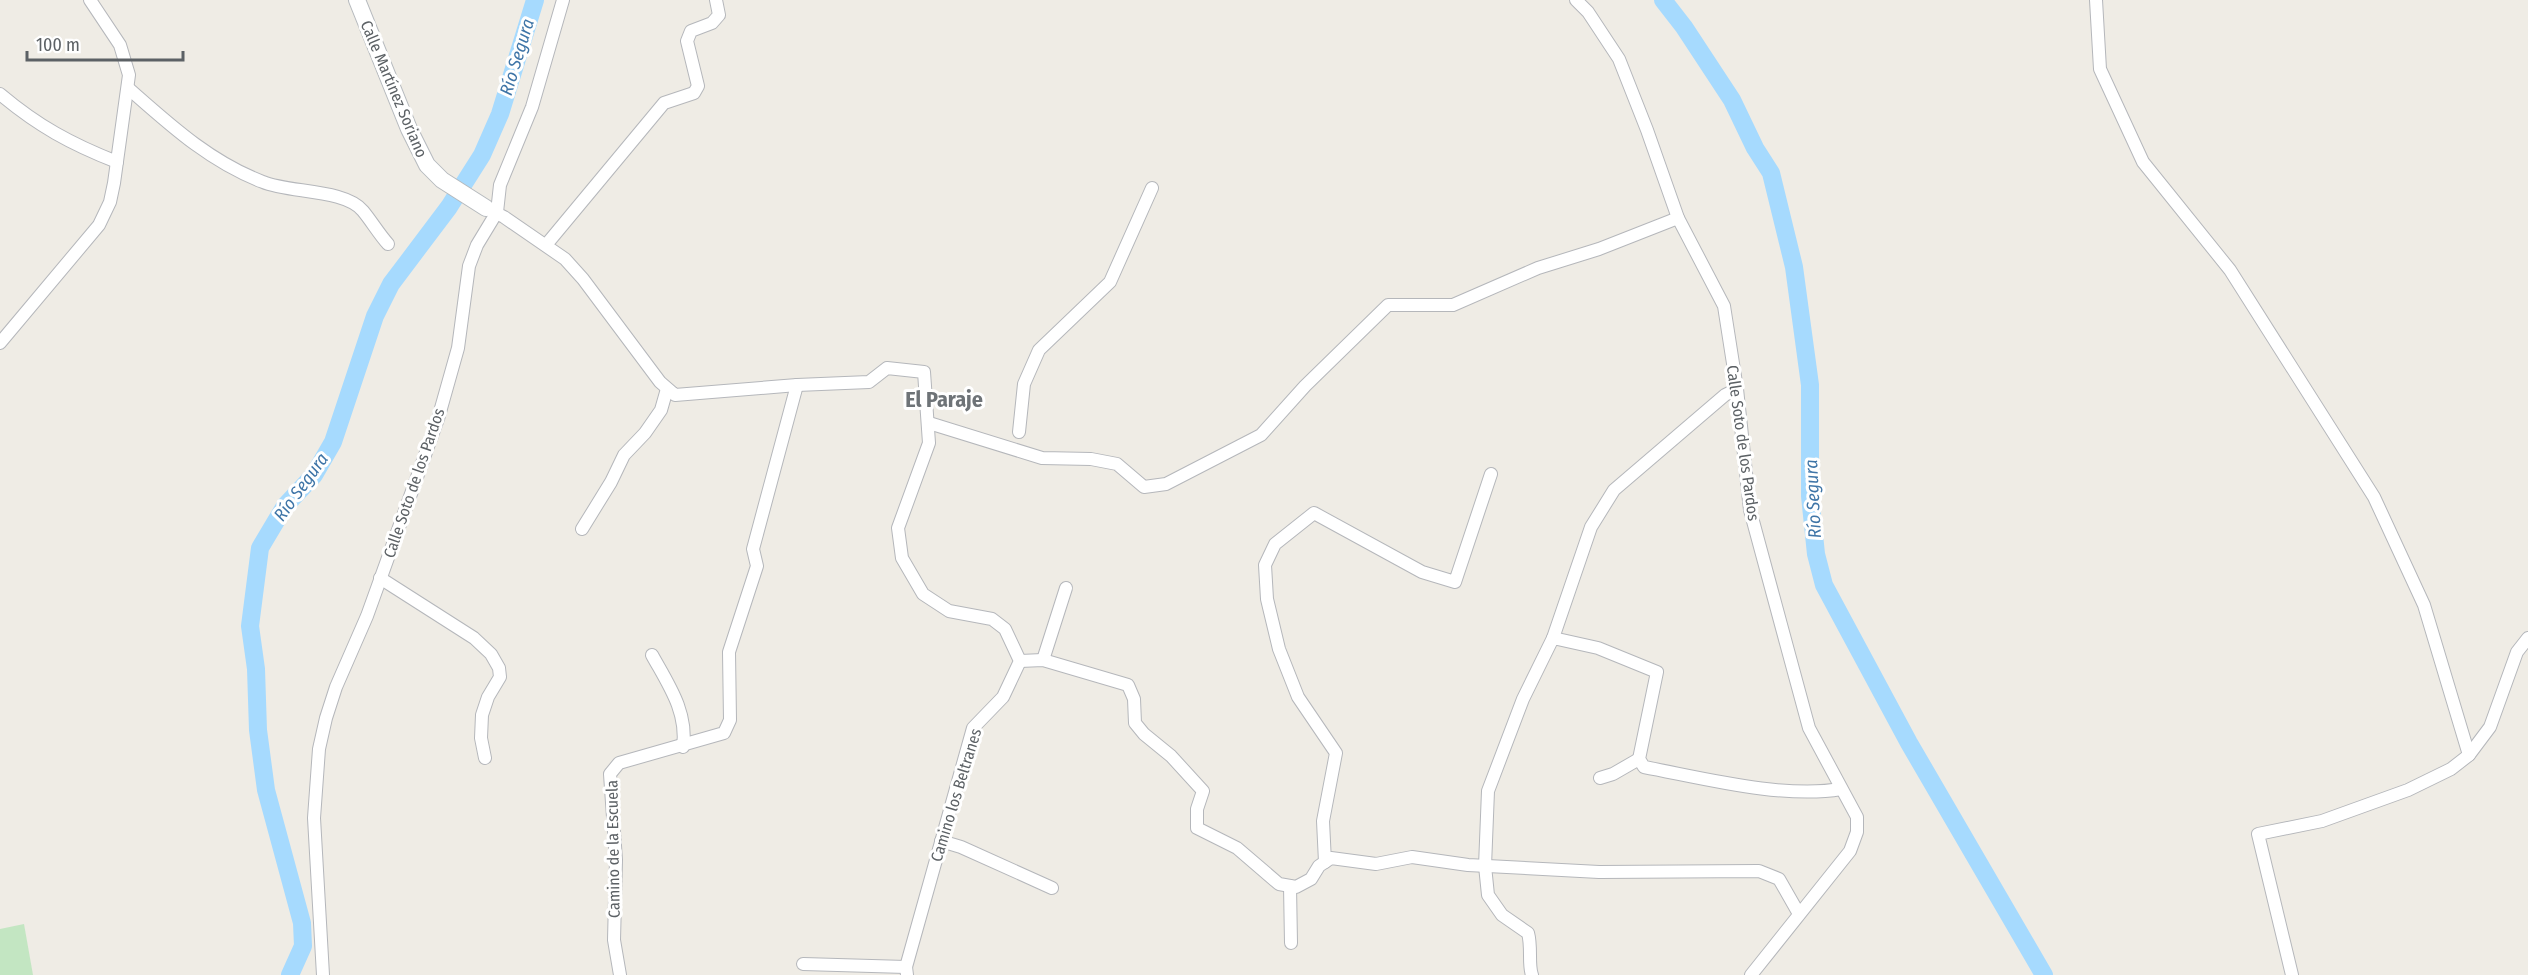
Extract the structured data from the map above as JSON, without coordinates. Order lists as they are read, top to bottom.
{
  "streets": {
    "street": [
      "Calle Martínez Soriano",
      "Calle Soto de los Pardos",
      "Camino los Beltranes",
      "Camino de la Escuela"
    ]
  },
  "crossings": [
    ["Calle Martínez Soriano", "Calle Soto de los Pardos"]
  ],
  "districts": ["El Paraje"],
  "water": ["Río Segura"],
  "scale_bar": "100 m"
}
